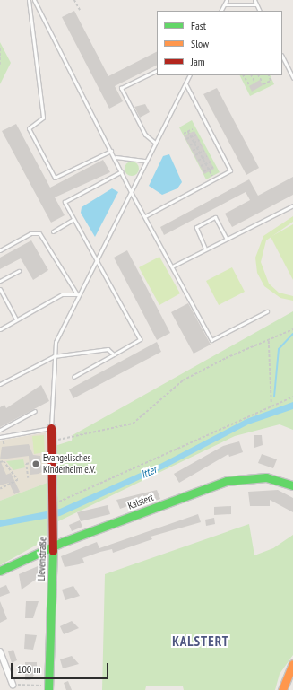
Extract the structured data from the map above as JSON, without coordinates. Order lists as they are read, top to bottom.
{
  "streets": {
    "street": ["Kalstert", "Lievenstraße"]
  },
  "crossings": [
    ["Kalstert", "Lievenstraße"]
  ],
  "districts": ["KALSTERT"],
  "water": ["Itter"],
  "places": ["Evangelisches Kinderheim e.V."],
  "legend": ["Fast", "Slow", "Jam"],
  "scale_bar": "100 m"
}
